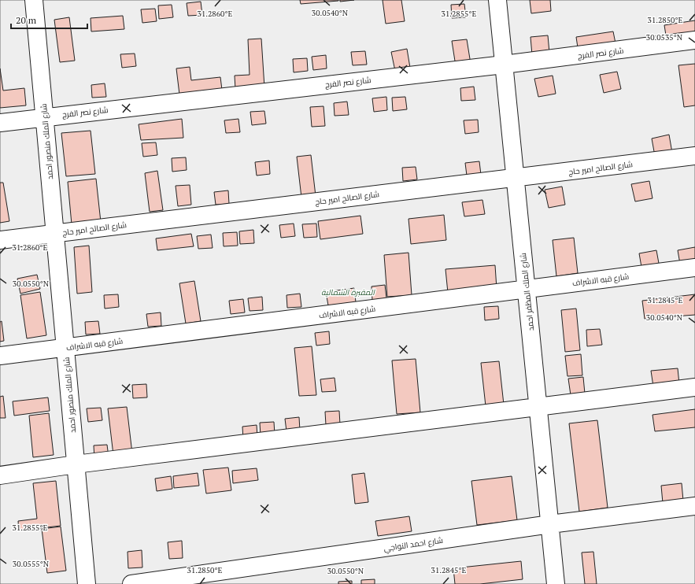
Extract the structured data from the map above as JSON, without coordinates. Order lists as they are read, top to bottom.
{
  "streets": {
    "street": [
      "شارع نصر الفرج",
      "شارع الملك منصور احمد",
      "شارع الصالح امير حاج",
      "شارع قبه الاشراف",
      "شارع الملك المظفر احمد",
      "شارع احمد النواجي"
    ]
  },
  "crossings": [
    ["شارع نصر الفرج", "شارع الملك منصور احمد"],
    ["شارع نصر الفرج", "شارع الملك المظفر احمد"],
    ["شارع الملك منصور احمد", "شارع الصالح امير حاج"],
    ["شارع الملك منصور احمد", "شارع قبه الاشراف"],
    ["شارع الصالح امير حاج", "شارع الملك المظفر احمد"],
    ["شارع قبه الاشراف", "شارع الملك المظفر احمد"],
    ["شارع الملك المظفر احمد", "شارع احمد النواجي"]
  ],
  "parks": ["المقبرة الشمالية"],
  "scale_bar": "20 m",
  "coordinates": [
    "30.0540°N",
    "31.2860°E",
    "31.2855°E",
    "31.2850°E",
    "30.0535°N",
    "30.0550°N",
    "31.2845°E",
    "30.0555°N"
  ]
}
